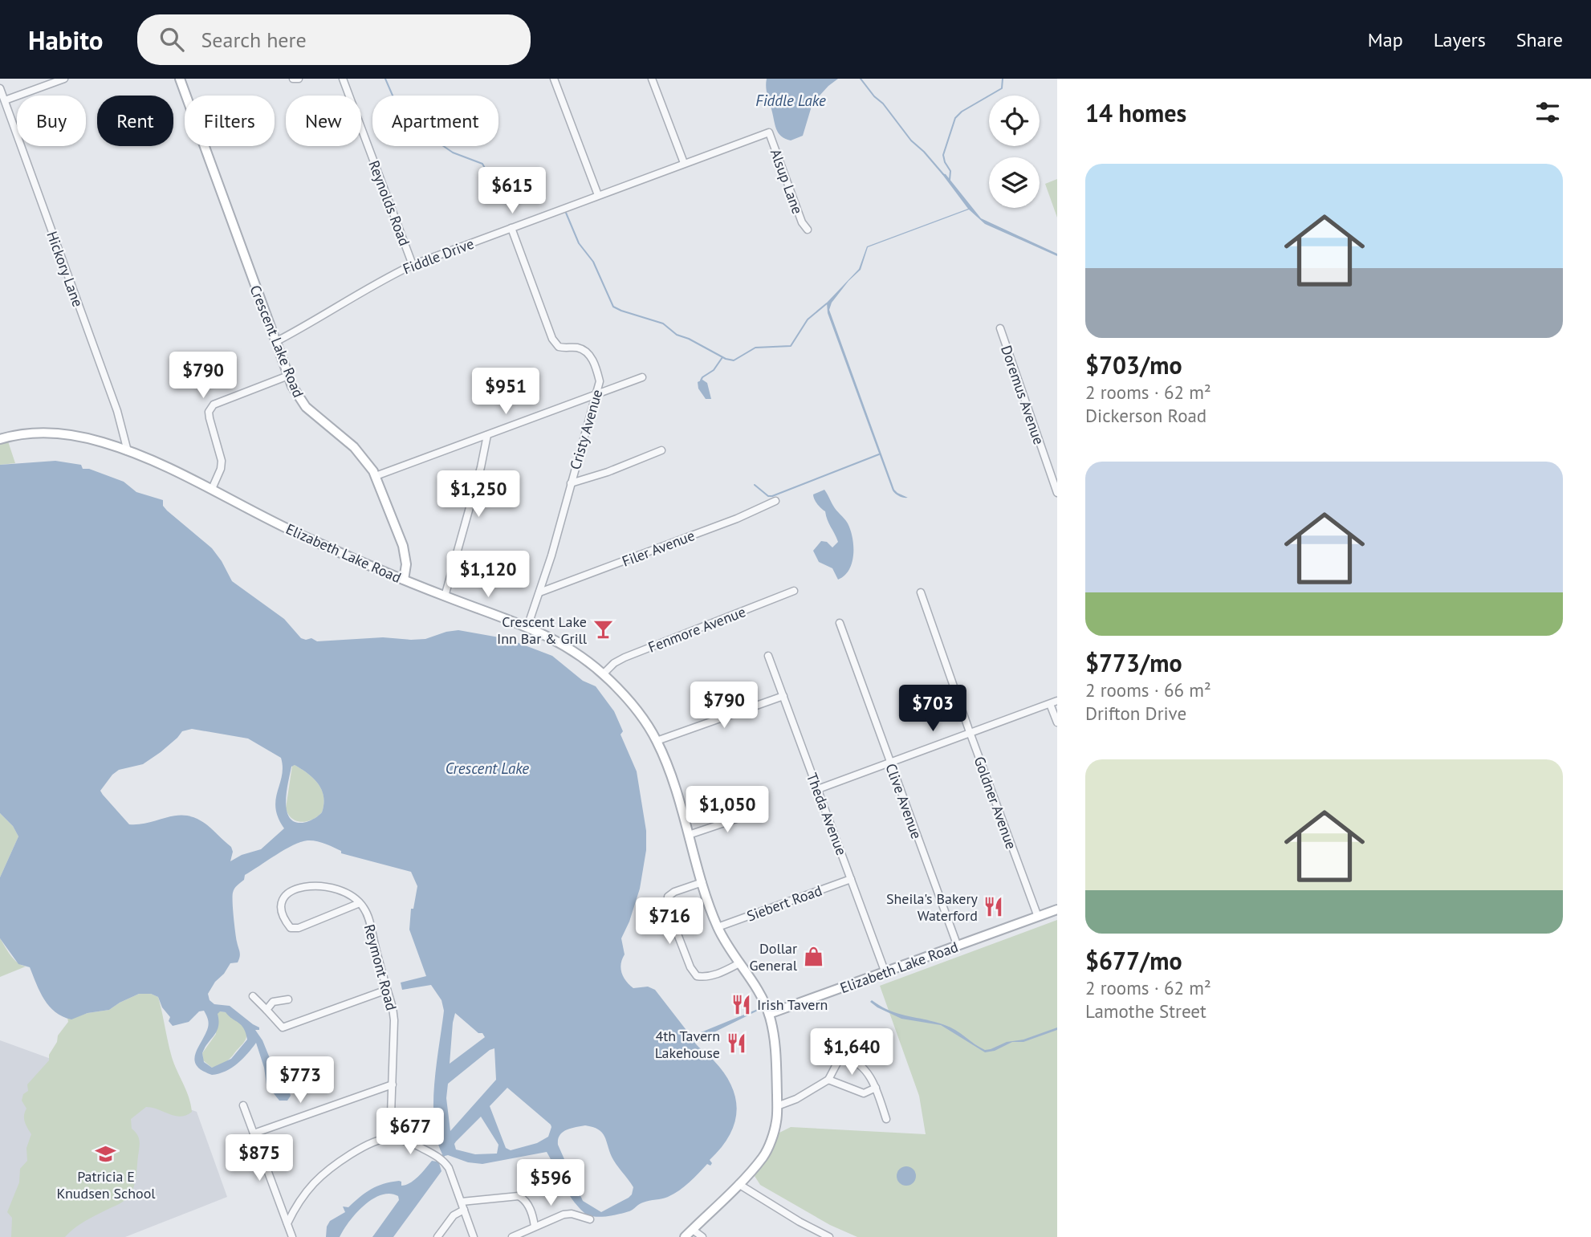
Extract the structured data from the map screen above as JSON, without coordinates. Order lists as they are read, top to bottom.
{
  "streets": {
    "street": [
      "Alsup Lane",
      "Reynolds Road",
      "Fiddle Drive",
      "Hickory Lane",
      "Crescent Lake Road",
      "Doremus Avenue",
      "Cristy Avenue",
      "Filer Avenue",
      "Elizabeth Lake Road",
      "Fenmore Avenue",
      "Clive Avenue",
      "Goldner Avenue",
      "Theda Avenue",
      "Siebert Road",
      "Reymont Road"
    ]
  },
  "crossings": [
    ["Alsup Lane", "Fiddle Drive"],
    ["Reynolds Road", "Fiddle Drive"],
    ["Fiddle Drive", "Crescent Lake Road"],
    ["Fiddle Drive", "Cristy Avenue"],
    ["Hickory Lane", "Elizabeth Lake Road"],
    ["Crescent Lake Road", "Elizabeth Lake Road"],
    ["Cristy Avenue", "Filer Avenue"],
    ["Cristy Avenue", "Elizabeth Lake Road"],
    ["Elizabeth Lake Road", "Fenmore Avenue"],
    ["Elizabeth Lake Road", "Clive Avenue"],
    ["Elizabeth Lake Road", "Goldner Avenue"],
    ["Elizabeth Lake Road", "Theda Avenue"],
    ["Elizabeth Lake Road", "Siebert Road"],
    ["Theda Avenue", "Siebert Road"]
  ],
  "water": ["Fiddle Lake", "Crescent Lake"],
  "places": {
    "bar": ["Crescent Lake Inn Bar & Grill"],
    "restaurant": ["Sheila's Bakery Waterford", "Irish Tavern", "4th Tavern Lakehouse"],
    "shop": ["Dollar General"],
    "school or university": ["Patricia E Knudsen School"]
  },
  "page": {
    "header": "Habito",
    "search": "Search here",
    "nav": ["Map", "Layers", "Share"],
    "heading": "14 homes",
    "chip": [
      "Buy",
      "Rent",
      "Filters",
      "New",
      "Apartment"
    ],
    "list": [
      {
        "name": "$703/mo",
        "note": "2 rooms · 62 m² · Dickerson Road"
      },
      {
        "name": "$773/mo",
        "note": "2 rooms · 66 m² · Drifton Drive"
      },
      {
        "name": "$677/mo",
        "note": "2 rooms · 62 m² · Lamothe Street"
      }
    ],
    "price": [
      "$615",
      "$790",
      "$951",
      "$1,250",
      "$1,120",
      "$790",
      "$703",
      "$1,050",
      "$716",
      "$1,640",
      "$773",
      "$677",
      "$875",
      "$596"
    ]
  }
}
